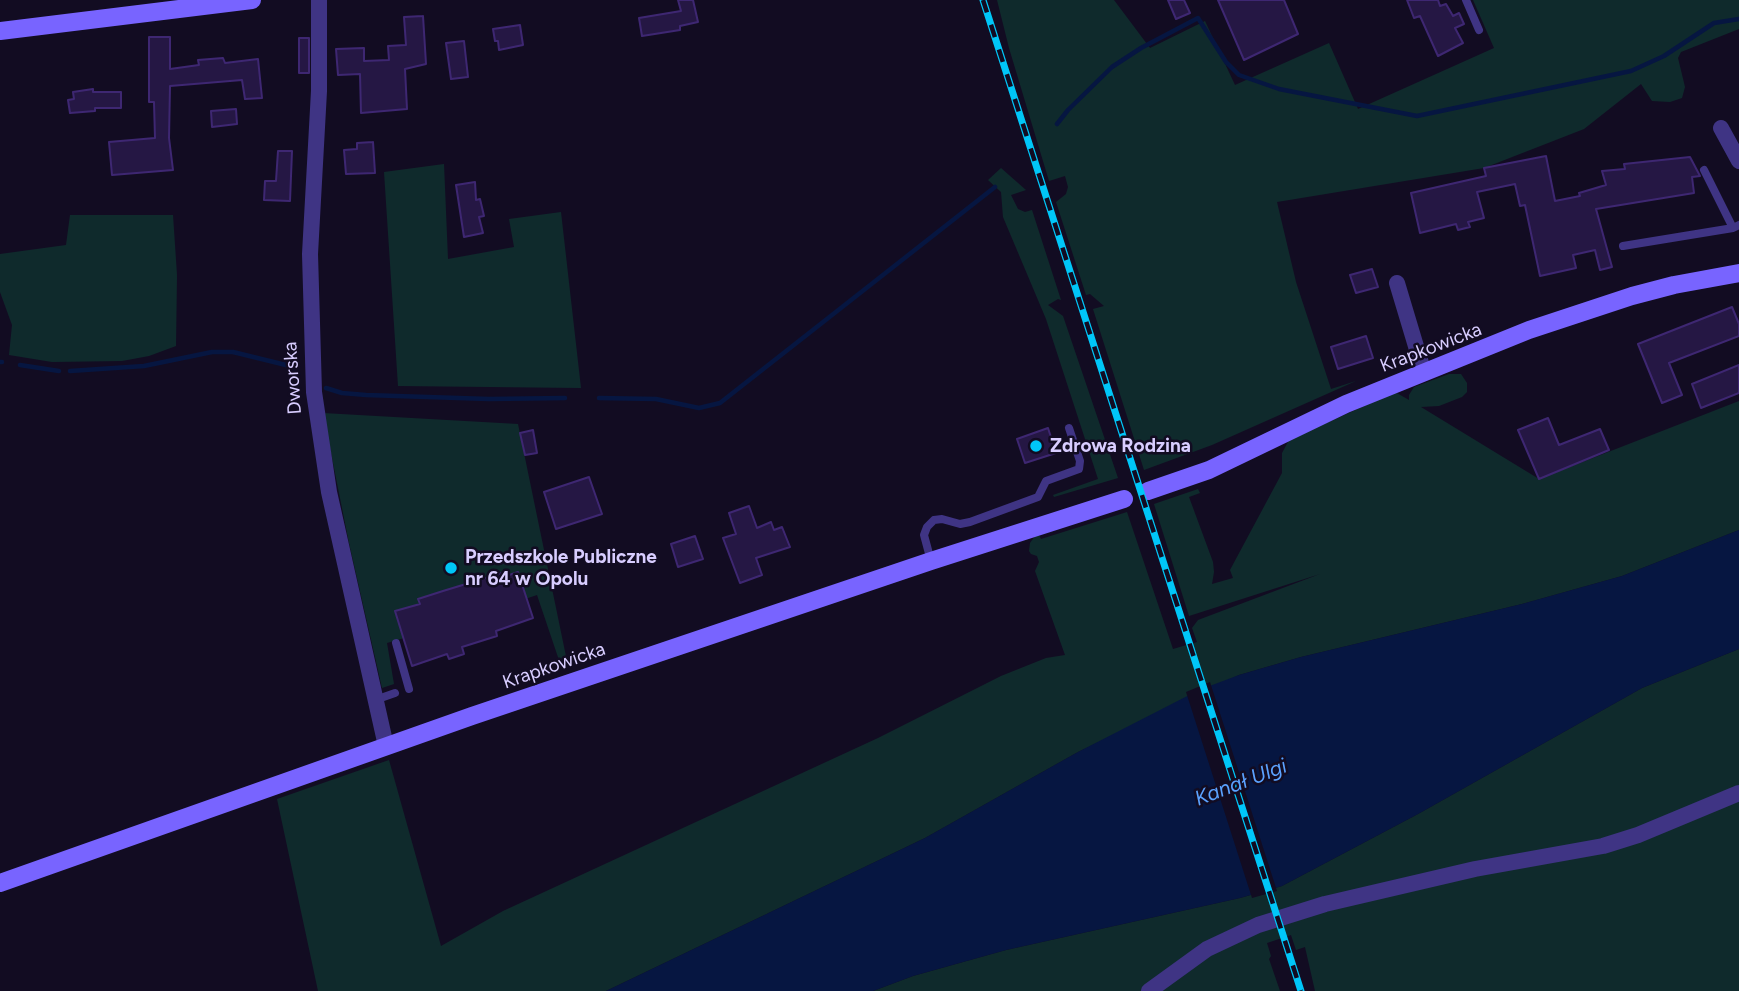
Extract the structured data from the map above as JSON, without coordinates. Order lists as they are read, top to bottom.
{
  "streets": {
    "street": ["Krapkowicka", "Dworska"]
  },
  "crossings": [
    ["Krapkowicka", "Dworska"]
  ],
  "water": ["Kanał Ulgi"],
  "places": ["Zdrowa Rodzina", "Przedszkole Publiczne nr 64 w Opolu"]
}
